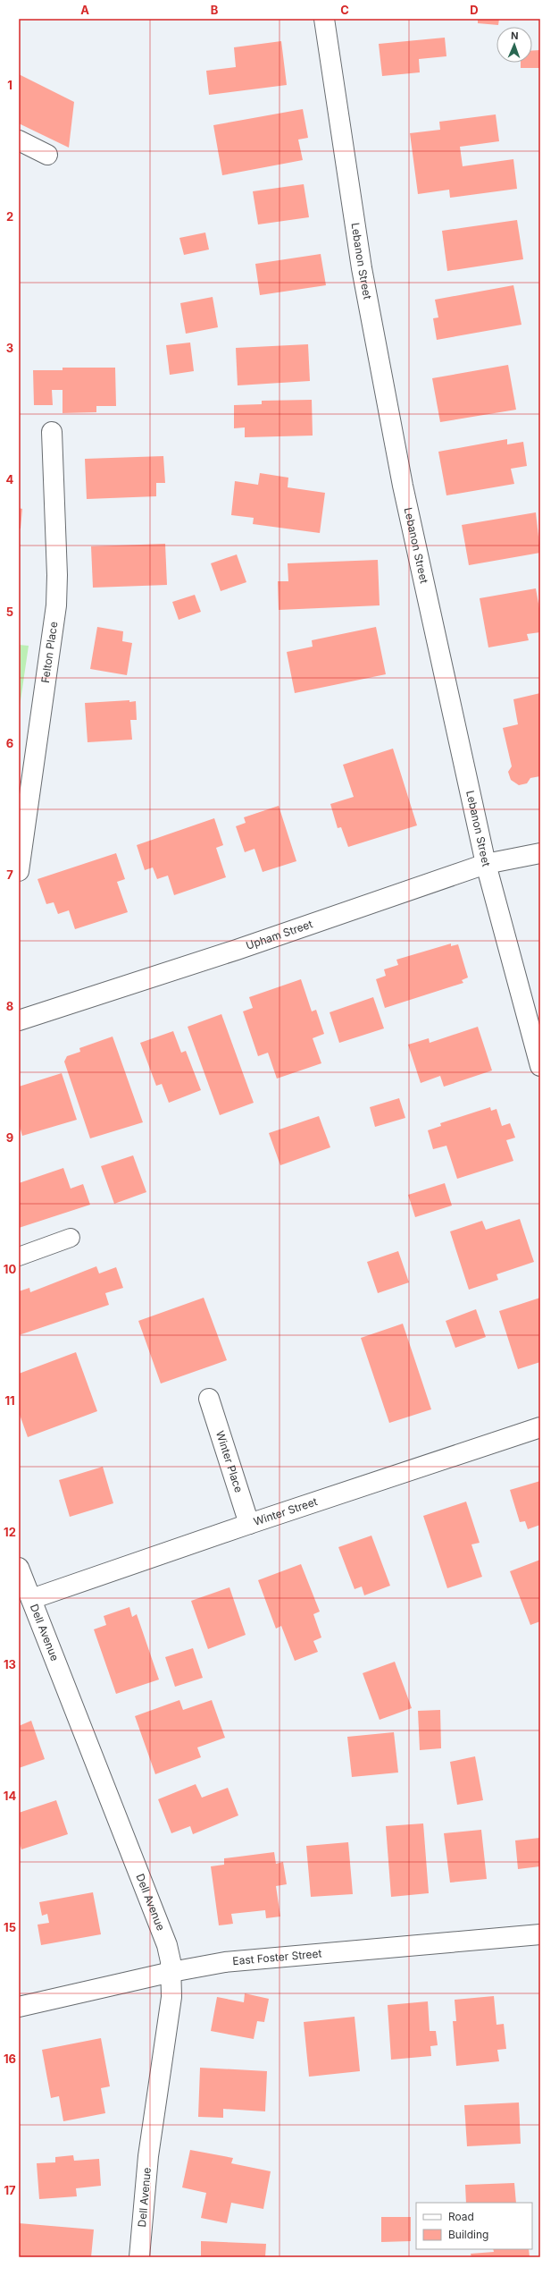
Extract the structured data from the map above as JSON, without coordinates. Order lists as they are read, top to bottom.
{
  "streets": {
    "street": [
      "Lebanon Street",
      "Felton Place",
      "Upham Street",
      "Winter Place",
      "Winter Street",
      "Dell Avenue",
      "East Foster Street"
    ]
  },
  "crossings": [
    ["Lebanon Street", "Upham Street"],
    ["Winter Place", "Winter Street"],
    ["Winter Street", "Dell Avenue"],
    ["Dell Avenue", "East Foster Street"]
  ],
  "legend": ["Road", "Building"],
  "north": "top",
  "grid": {
    "columns": [
      "A",
      "B",
      "C",
      "D"
    ],
    "rows": [
      "1",
      "2",
      "3",
      "4",
      "5",
      "6",
      "7",
      "8",
      "9",
      "10",
      "11",
      "12",
      "13",
      "14",
      "15",
      "16",
      "17"
    ]
  }
}
